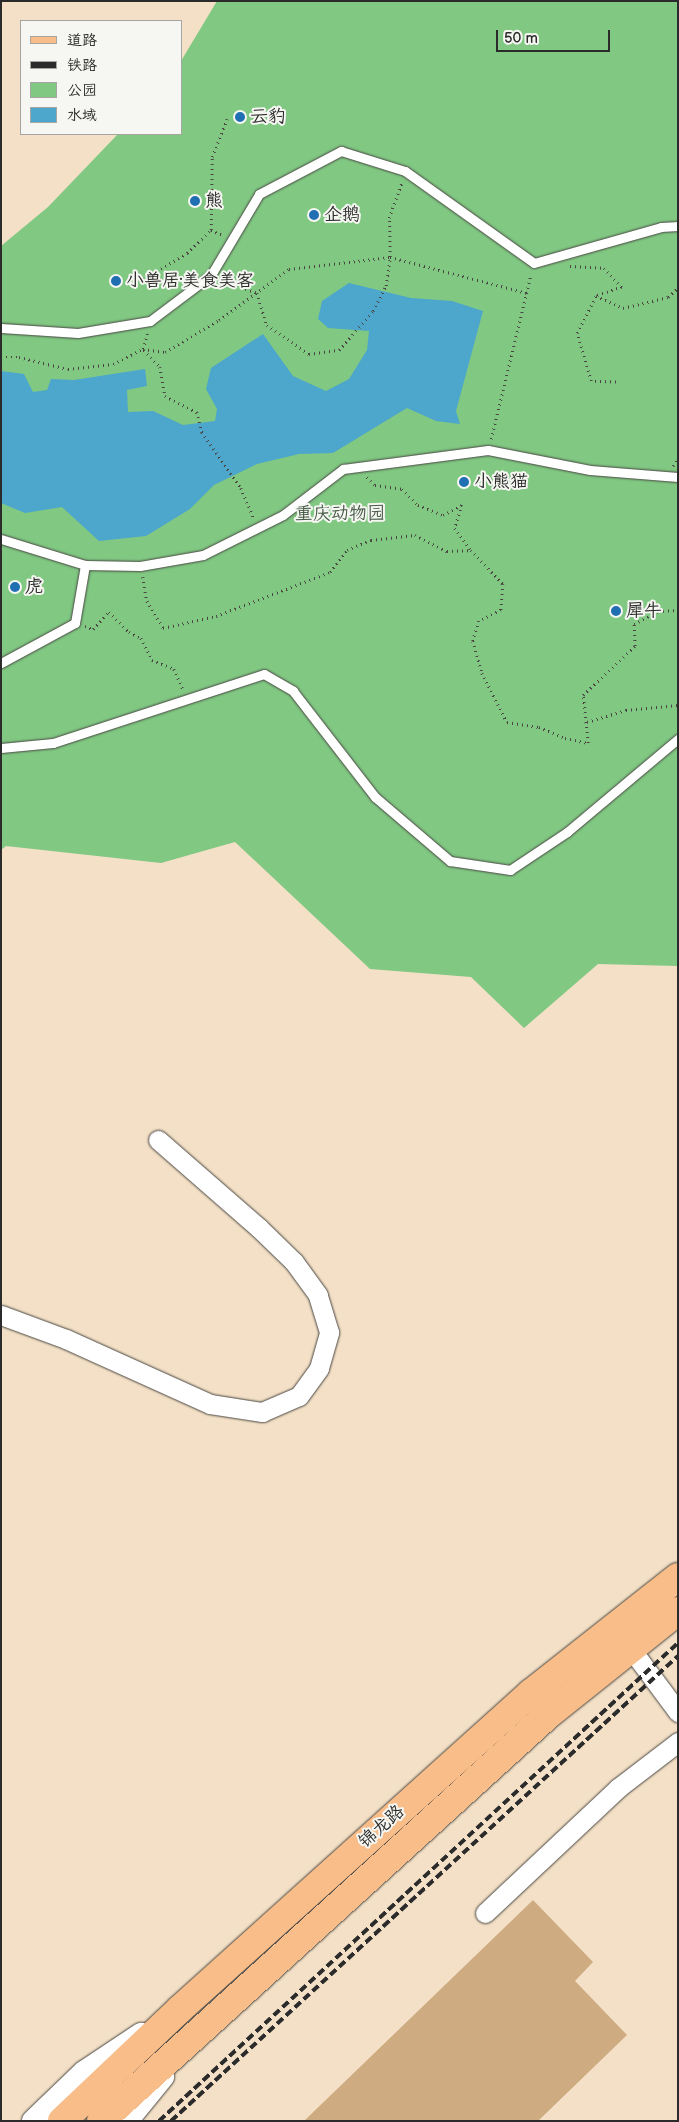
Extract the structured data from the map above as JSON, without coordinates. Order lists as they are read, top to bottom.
{
  "streets": {
    "main road": ["锦龙路"]
  },
  "parks": ["重庆动物园"],
  "places": [
    "云豹",
    "熊",
    "企鹅",
    "小兽居·美食美客",
    "小熊猫",
    "虎",
    "犀牛"
  ],
  "legend": [
    "道路",
    "铁路",
    "公园",
    "水域"
  ],
  "scale_bar": "50 m"
}
